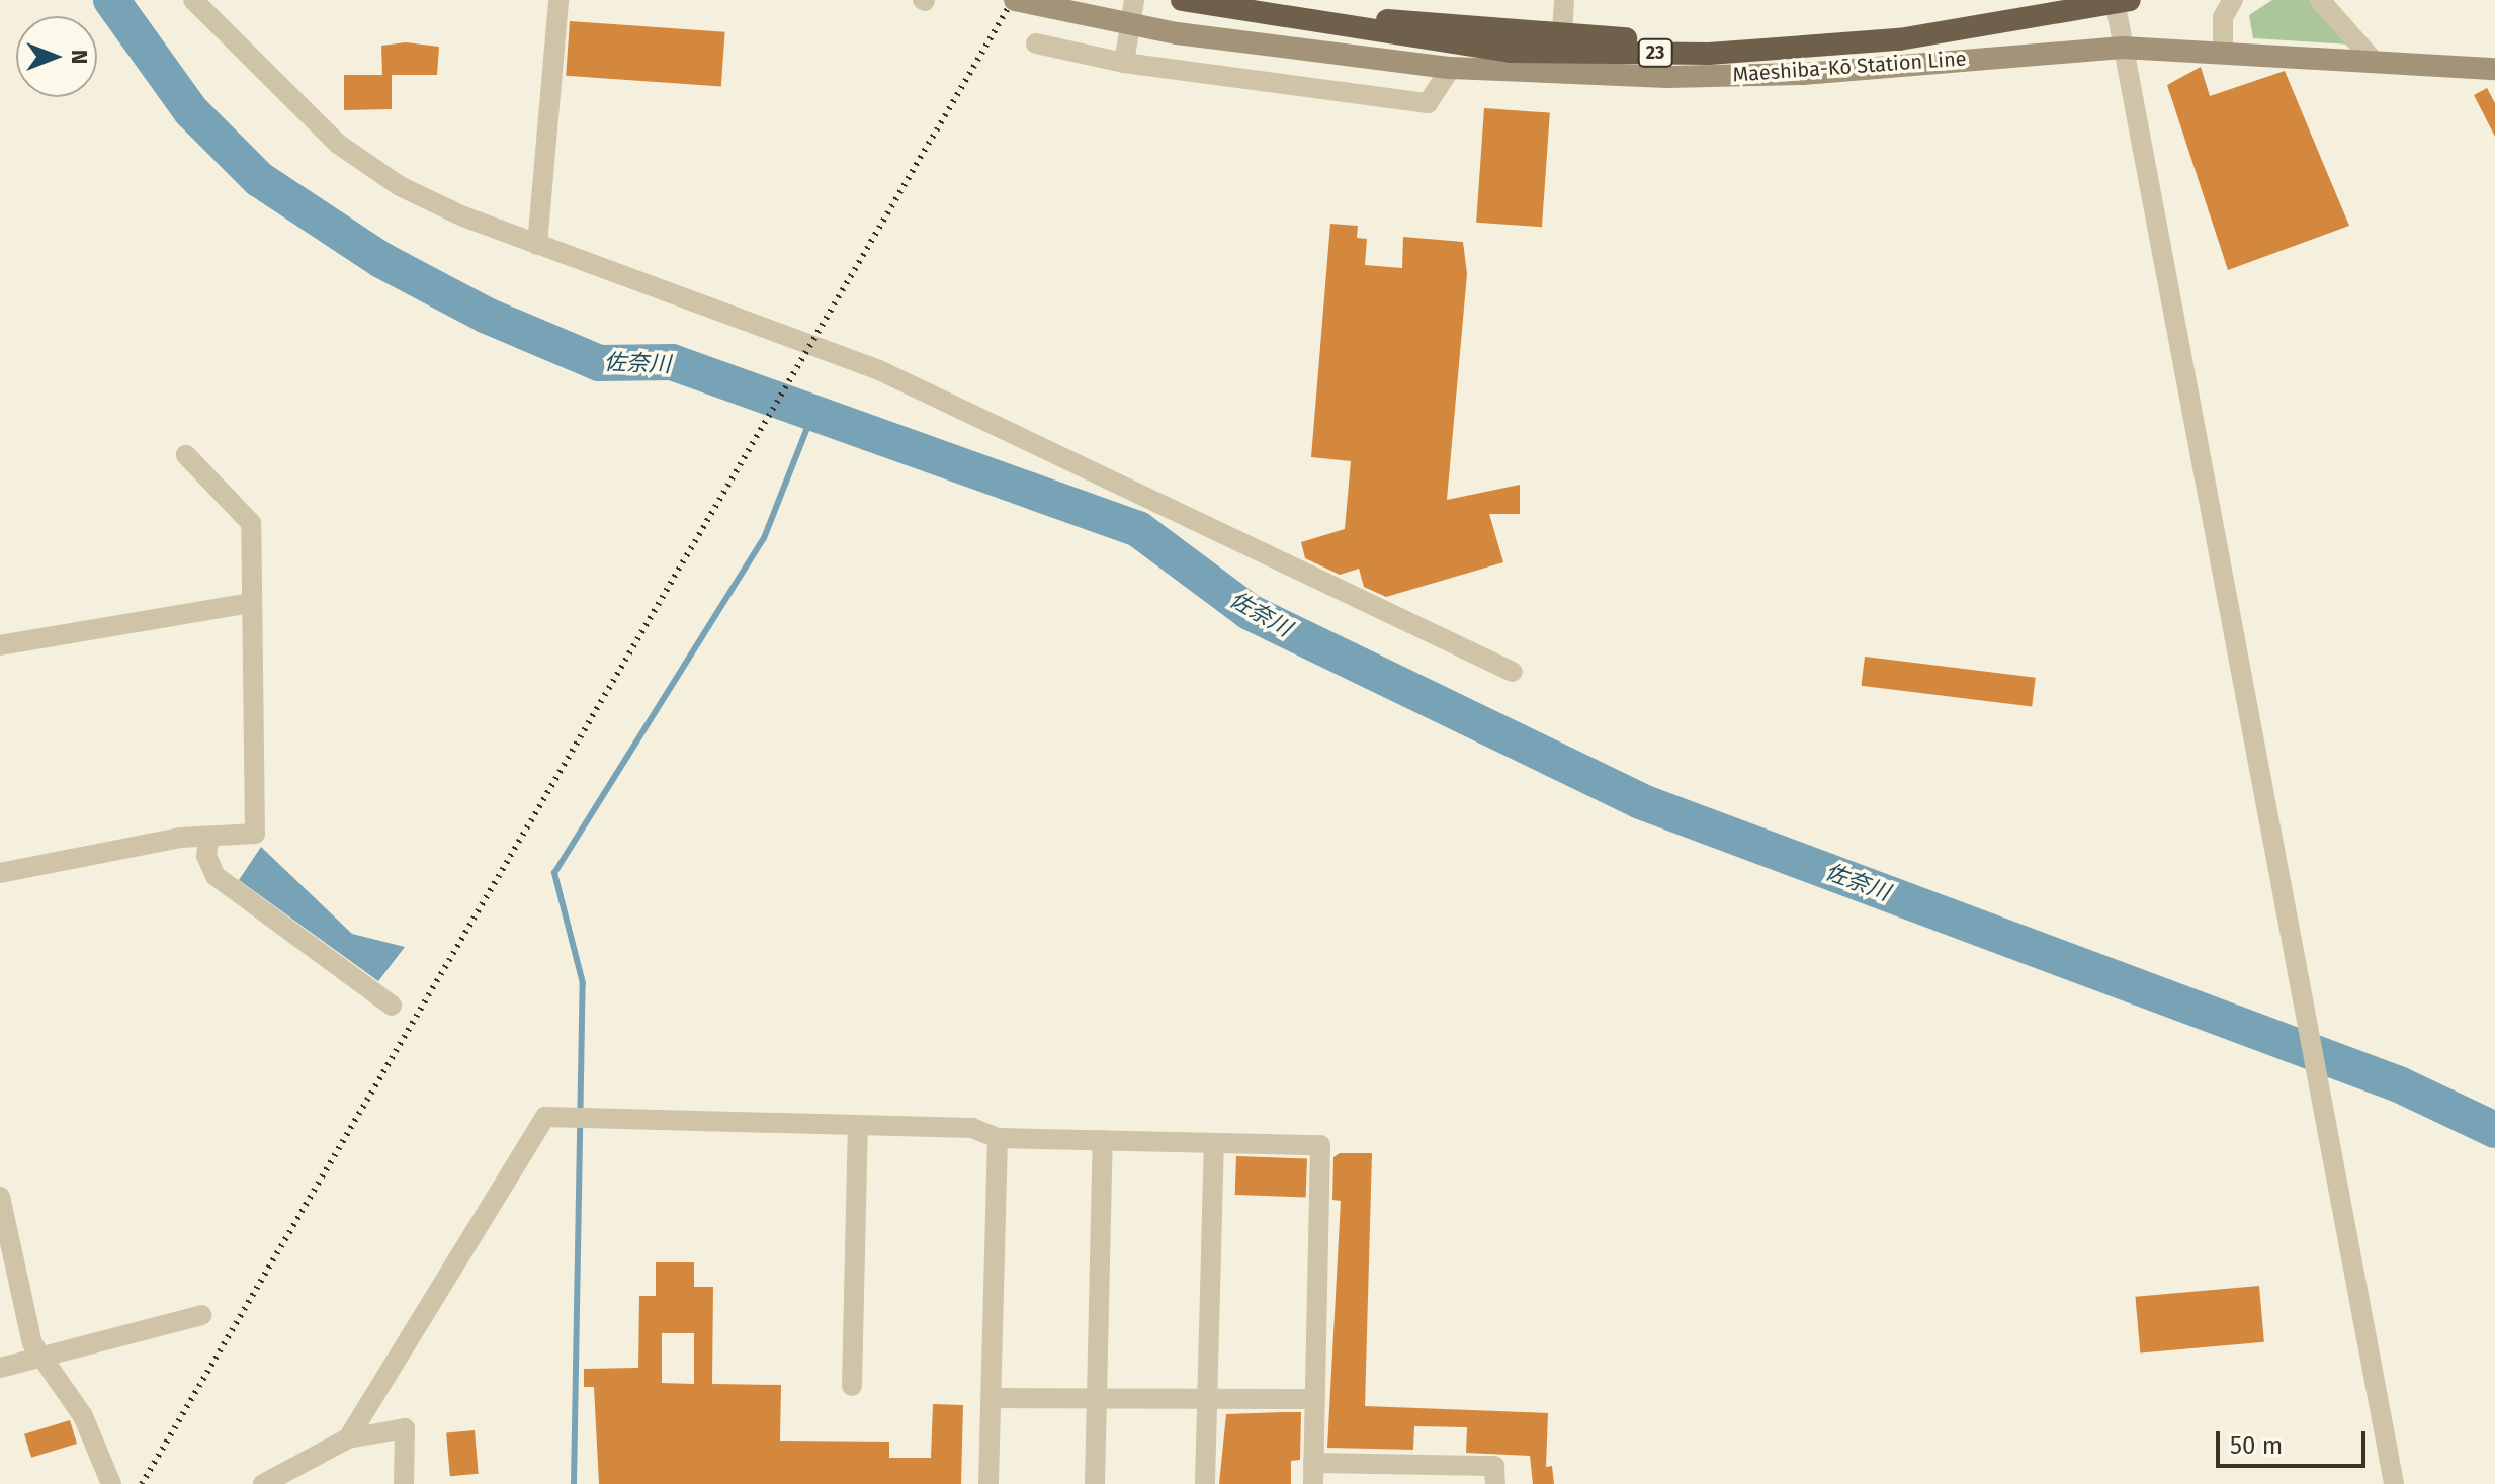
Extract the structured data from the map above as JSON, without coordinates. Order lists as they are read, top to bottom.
{
  "streets": {
    "highway": ["23"],
    "main road": ["Maeshiba-Kō Station Line"]
  },
  "water": ["佐奈川"],
  "scale_bar": "50 m",
  "north": "right"
}
